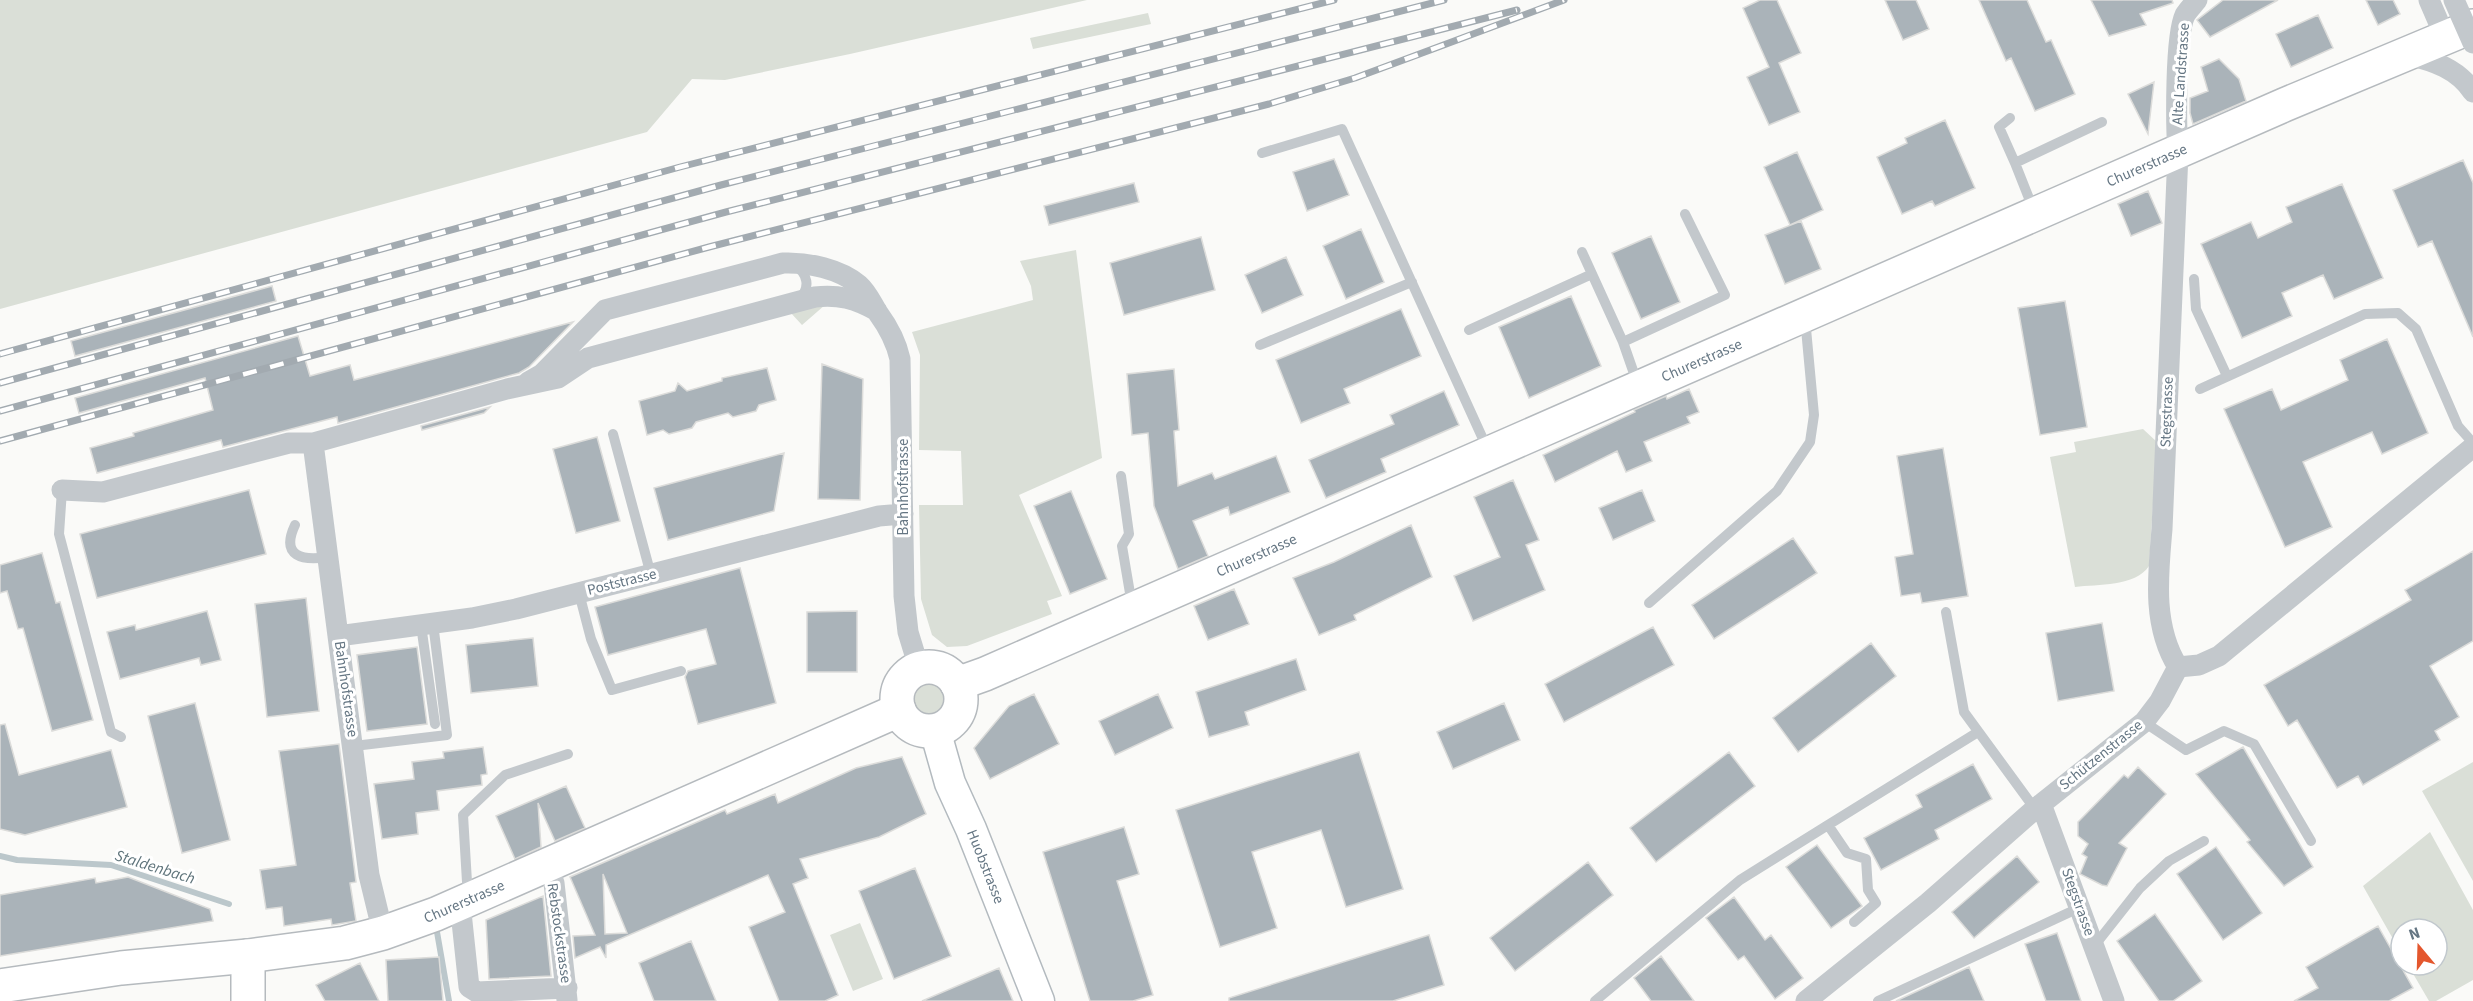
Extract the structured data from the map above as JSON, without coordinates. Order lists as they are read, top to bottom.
{
  "streets": {
    "main road": ["Churerstrasse"],
    "street": [
      "Alte Landstrasse",
      "Stegstrasse",
      "Bahnhofstrasse",
      "Poststrasse",
      "Schützenstrasse",
      "Huobstrasse",
      "Rebstockstrasse"
    ]
  },
  "crossings": [
    ["Alte Landstrasse", "Churerstrasse"],
    ["Alte Landstrasse", "Stegstrasse"],
    ["Churerstrasse", "Stegstrasse"],
    ["Churerstrasse", "Bahnhofstrasse"],
    ["Churerstrasse", "Huobstrasse"],
    ["Churerstrasse", "Rebstockstrasse"],
    ["Stegstrasse", "Schützenstrasse"],
    ["Bahnhofstrasse", "Poststrasse"],
    ["Bahnhofstrasse", "Huobstrasse"]
  ],
  "water": ["Staldenbach"],
  "north": "top"
}
